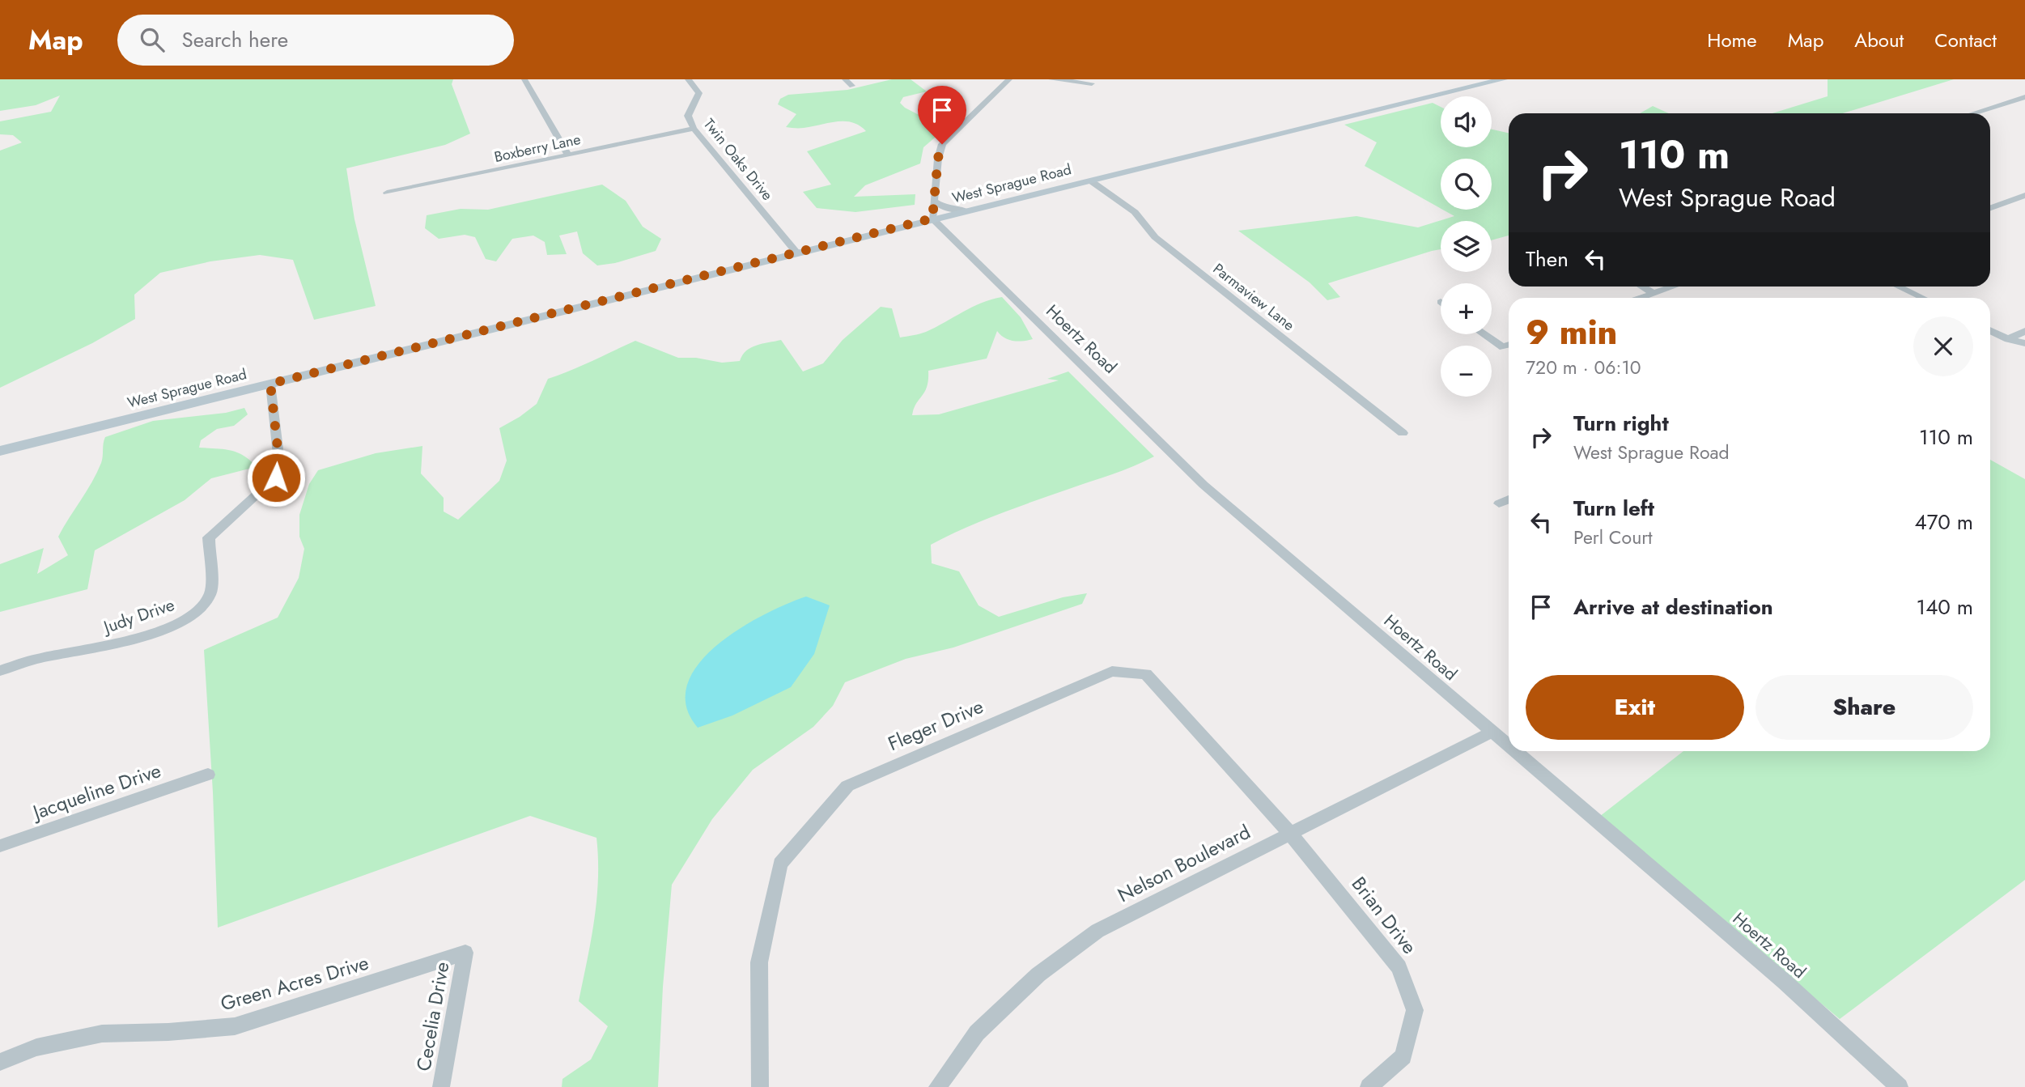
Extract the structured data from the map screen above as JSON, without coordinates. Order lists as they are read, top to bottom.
{
  "streets": {
    "street": [
      "Boxberry Lane",
      "Twin Oaks Drive",
      "West Sprague Road",
      "Parmaview Lane",
      "Hoertz Road",
      "Judy Drive",
      "Fleger Drive",
      "Jacqueline Drive",
      "Nelson Boulevard",
      "Brian Drive",
      "Green Acres Drive",
      "Cecelia Drive"
    ]
  },
  "crossings": [
    ["Boxberry Lane", "Twin Oaks Drive"],
    ["Twin Oaks Drive", "West Sprague Road"],
    ["West Sprague Road", "Parmaview Lane"],
    ["West Sprague Road", "Hoertz Road"],
    ["West Sprague Road", "Judy Drive"],
    ["Hoertz Road", "Nelson Boulevard"],
    ["Fleger Drive", "Nelson Boulevard"],
    ["Fleger Drive", "Brian Drive"],
    ["Nelson Boulevard", "Brian Drive"],
    ["Green Acres Drive", "Cecelia Drive"]
  ],
  "page": {
    "header": "Map",
    "search": "Search here",
    "nav": [
      "Home",
      "Map",
      "About",
      "Contact"
    ],
    "map_buttons": ["+", "−"],
    "turn": ["110 m", "West Sprague Road"],
    "then": "Then",
    "heading": ["9 min", "720 m · 06:10"],
    "list": [
      {
        "name": "Turn right",
        "note": "West Sprague Road",
        "value": "110 m"
      },
      {
        "name": "Turn left",
        "note": "Perl Court",
        "value": "470 m"
      },
      {
        "name": "Arrive at destination",
        "value": "140 m"
      }
    ],
    "buttons": ["Exit", "Share"]
  }
}
